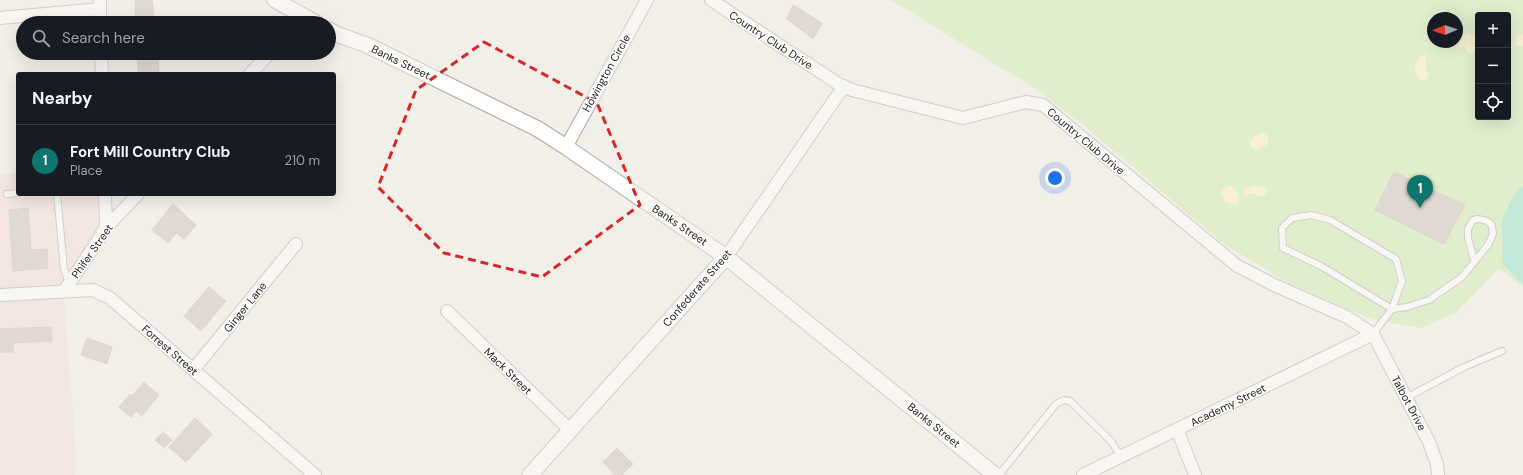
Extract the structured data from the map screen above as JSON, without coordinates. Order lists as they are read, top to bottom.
{
  "streets": {
    "street": [
      "Country Club Drive",
      "Banks Street",
      "Howington Circle",
      "Phifer Street",
      "Confederate Street",
      "Ginger Lane",
      "Forrest Street",
      "Mack Street",
      "Talbot Drive",
      "Academy Street"
    ]
  },
  "crossings": [
    ["Country Club Drive", "Confederate Street"],
    ["Country Club Drive", "Talbot Drive"],
    ["Country Club Drive", "Academy Street"],
    ["Banks Street", "Howington Circle"],
    ["Banks Street", "Confederate Street"],
    ["Phifer Street", "Forrest Street"],
    ["Confederate Street", "Mack Street"],
    ["Ginger Lane", "Forrest Street"],
    ["Talbot Drive", "Academy Street"]
  ],
  "north": "left",
  "page": {
    "map_buttons": ["+", "−"],
    "search": "Search here",
    "heading": "Nearby",
    "list": [
      {
        "mark": "1",
        "name": "Fort Mill Country Club",
        "note": "Place",
        "value": "210 m"
      }
    ],
    "pins": "1"
  }
}
